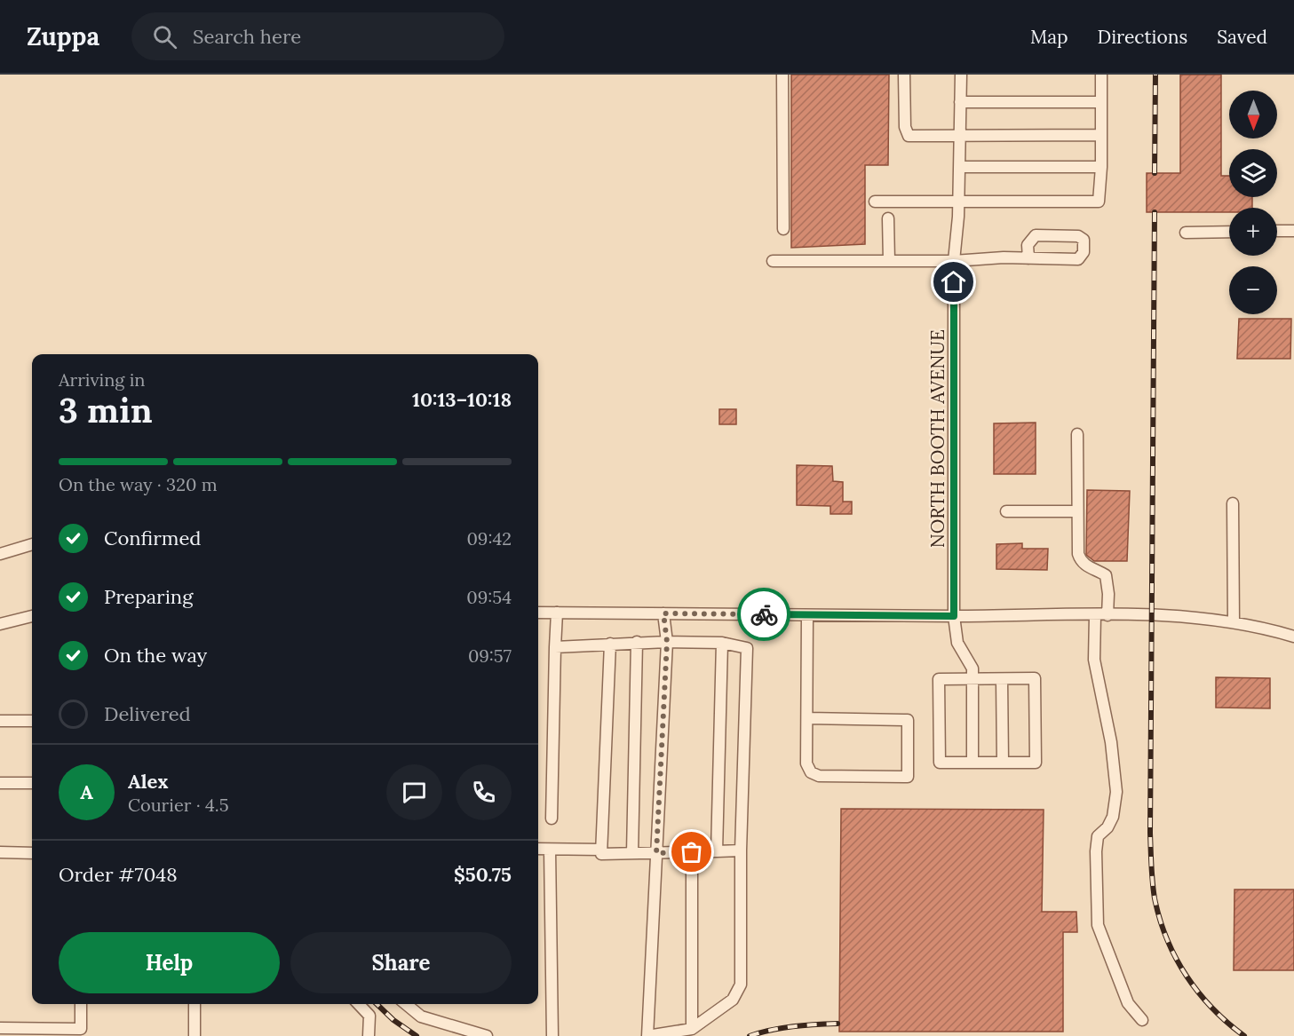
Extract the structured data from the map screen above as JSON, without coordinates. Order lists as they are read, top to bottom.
{
  "streets": {
    "street": ["NORTH BOOTH AVENUE"]
  },
  "north": "bottom",
  "page": {
    "header": "Zuppa",
    "search": "Search here",
    "nav": ["Map", "Directions", "Saved"],
    "map_buttons": ["+", "−"],
    "heading": ["3 min", "Arriving in", "10:13–10:18"],
    "panel": [
      "Alex",
      "Courier · 4.5",
      "Order #7048",
      "$50.75"
    ],
    "bar": "On the way · 320 m",
    "list": [
      ["Confirmed", "09:42"],
      ["Preparing", "09:54"],
      ["On the way", "09:57"],
      "Delivered"
    ],
    "round": "A",
    "buttons": ["Help", "Share"]
  }
}
